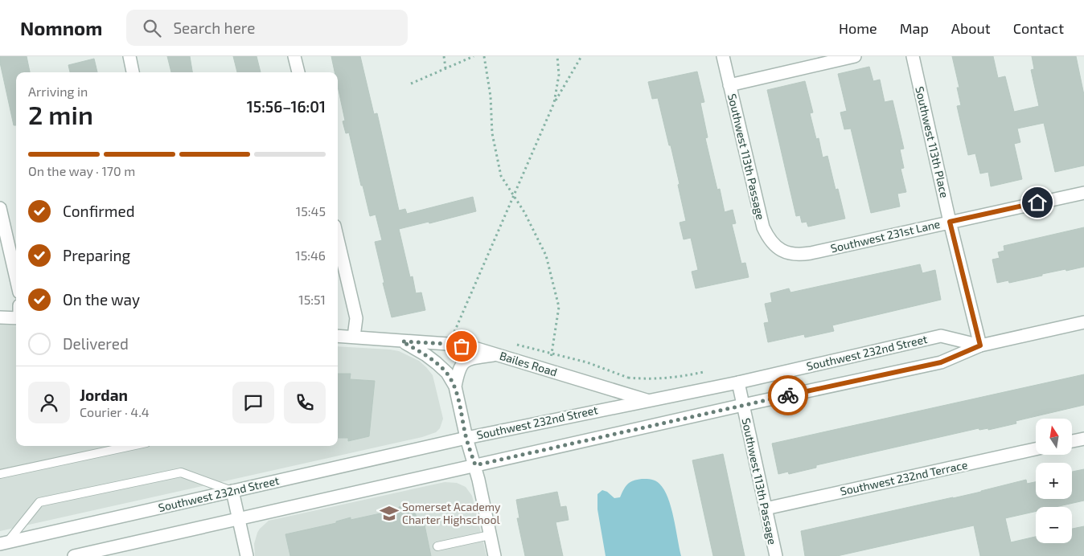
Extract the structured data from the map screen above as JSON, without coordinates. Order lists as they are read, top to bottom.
{
  "streets": {
    "street": [
      "Southwest 113th Place",
      "Southwest 113th Passage",
      "Southwest 231st Lane",
      "Southwest 232nd Street",
      "Bailes Road",
      "Southwest 232nd Terrace"
    ]
  },
  "crossings": [
    ["Southwest 113th Place", "Southwest 231st Lane"],
    ["Southwest 113th Place", "Southwest 232nd Street"],
    ["Southwest 113th Passage", "Southwest 231st Lane"],
    ["Southwest 113th Passage", "Southwest 232nd Street"],
    ["Southwest 113th Passage", "Southwest 232nd Terrace"],
    ["Southwest 232nd Street", "Bailes Road"]
  ],
  "places": {
    "school or university": ["Somerset Academy Charter Highschool"]
  },
  "north": "top",
  "page": {
    "header": "Nomnom",
    "search": "Search here",
    "nav": [
      "Home",
      "Map",
      "About",
      "Contact"
    ],
    "heading": ["2 min", "Arriving in", "15:56–16:01"],
    "panel": ["Jordan", "Courier · 4.4"],
    "bar": "On the way · 170 m",
    "list": [
      ["Confirmed", "15:45"],
      ["Preparing", "15:46"],
      ["On the way", "15:51"],
      "Delivered"
    ],
    "map_buttons": ["+", "−"]
  }
}
